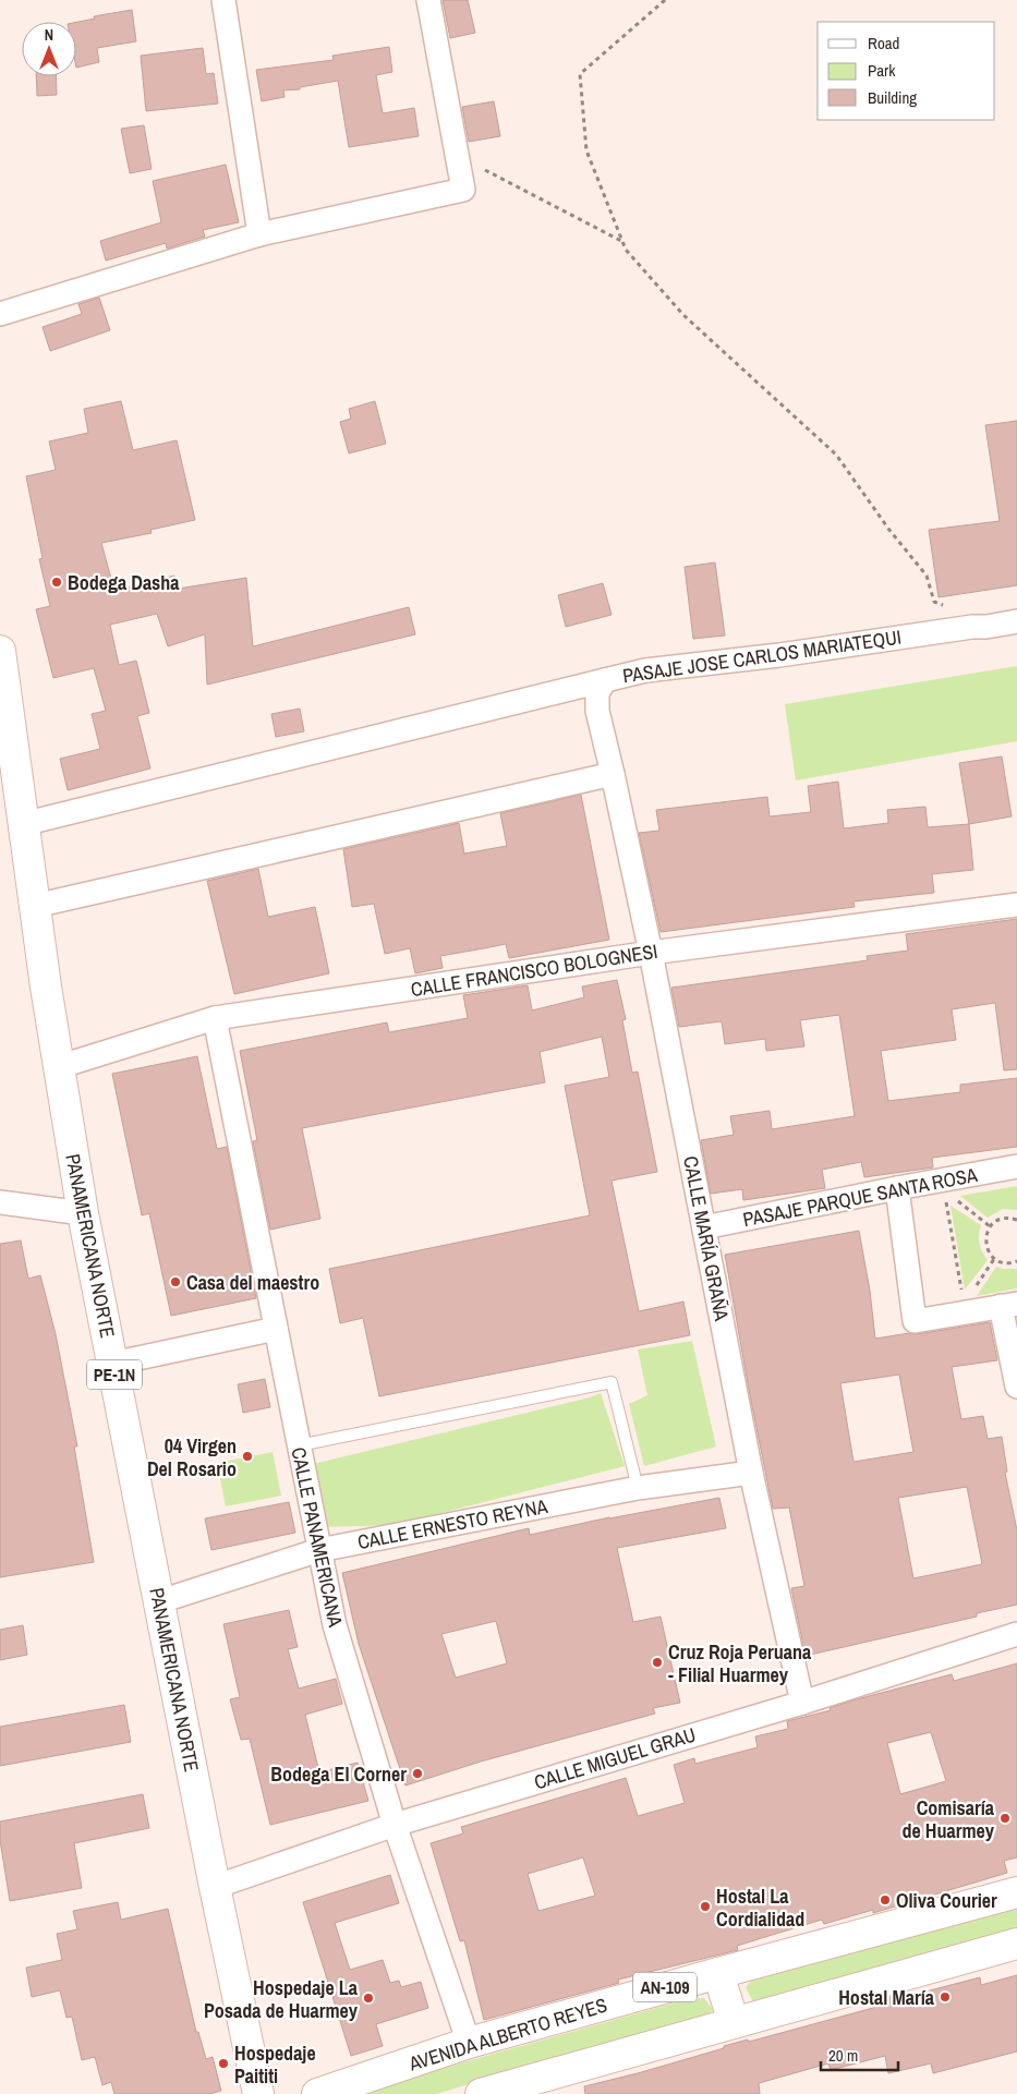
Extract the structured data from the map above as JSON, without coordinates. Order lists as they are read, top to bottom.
{
  "streets": {
    "main road": [
      "PANAMERICANA NORTE",
      "PE-1N",
      "AN-109",
      "AVENIDA ALBERTO REYES"
    ],
    "street": [
      "PASAJE JOSE CARLOS MARIATEQUI",
      "CALLE FRANCISCO BOLOGNESI",
      "PASAJE PARQUE SANTA ROSA",
      "CALLE MARÍA GRAÑA",
      "CALLE ERNESTO REYNA",
      "CALLE PANAMERICANA",
      "CALLE MIGUEL GRAU"
    ]
  },
  "crossings": [
    ["PASAJE JOSE CARLOS MARIATEQUI", "CALLE MARÍA GRAÑA"],
    ["CALLE FRANCISCO BOLOGNESI", "CALLE MARÍA GRAÑA"],
    ["CALLE FRANCISCO BOLOGNESI", "PANAMERICANA NORTE"],
    ["CALLE FRANCISCO BOLOGNESI", "CALLE PANAMERICANA"],
    ["PASAJE PARQUE SANTA ROSA", "CALLE MARÍA GRAÑA"],
    ["CALLE MARÍA GRAÑA", "CALLE ERNESTO REYNA"],
    ["CALLE MARÍA GRAÑA", "CALLE MIGUEL GRAU"],
    ["PANAMERICANA NORTE", "CALLE ERNESTO REYNA"],
    ["PANAMERICANA NORTE", "CALLE MIGUEL GRAU"],
    ["CALLE ERNESTO REYNA", "CALLE PANAMERICANA"],
    ["CALLE PANAMERICANA", "CALLE MIGUEL GRAU"],
    ["CALLE PANAMERICANA", "AVENIDA ALBERTO REYES"]
  ],
  "places": [
    "Bodega Dasha",
    "Casa del maestro",
    "04 Virgen Del Rosario",
    "Cruz Roja Peruana - Filial Huarmey",
    "Bodega El Corner",
    "Comisaría de Huarmey",
    "Oliva Courier",
    "Hostal La Cordialidad",
    "Hostal María",
    "Hospedaje La Posada de Huarmey",
    "Hospedaje Paititi"
  ],
  "legend": ["Road", "Park", "Building"],
  "scale_bar": "20 m",
  "north": "top"
}
